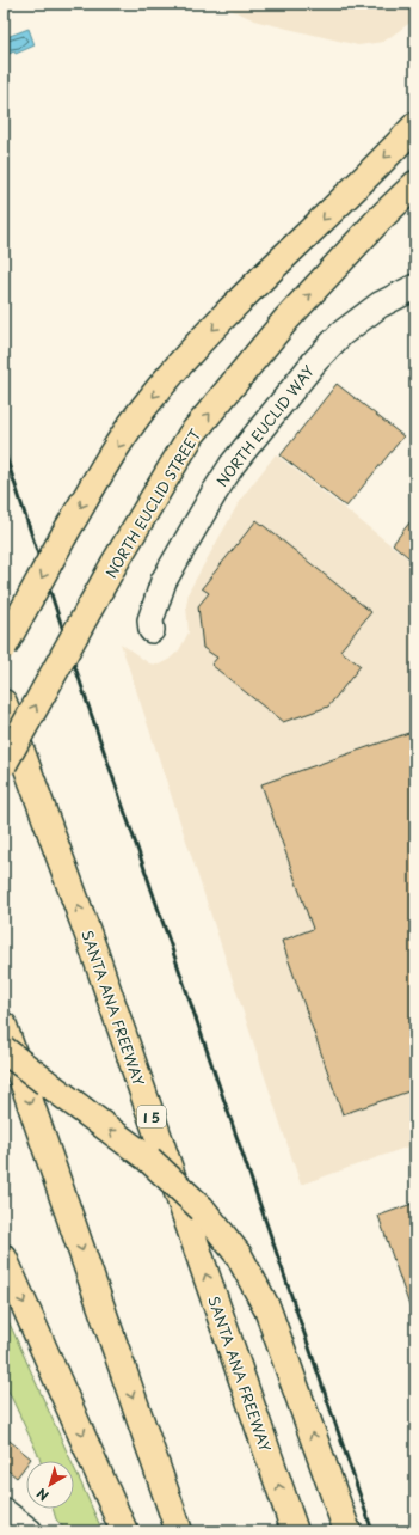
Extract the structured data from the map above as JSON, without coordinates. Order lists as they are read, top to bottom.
{
  "streets": {
    "main road": ["NORTH EUCLID STREET", "SANTA ANA FREEWAY", "I 5"],
    "street": ["NORTH EUCLID WAY"]
  },
  "north": "bottom left"
}
